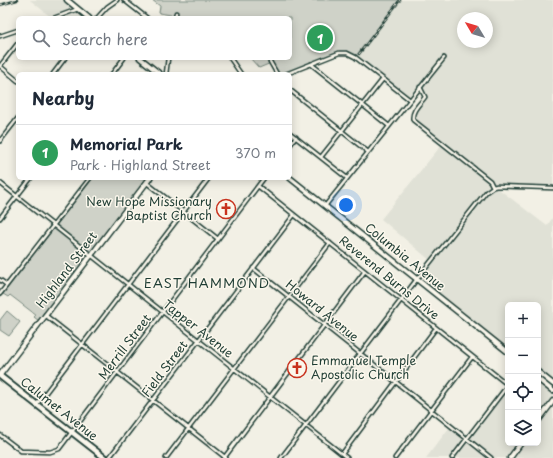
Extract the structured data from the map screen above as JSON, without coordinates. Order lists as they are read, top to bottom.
{
  "streets": {
    "main road": ["Calumet Avenue"],
    "street": [
      "Columbia Avenue",
      "Highland Street",
      "Reverend Burns Drive",
      "Howard Avenue",
      "Tapper Avenue",
      "Merrill Street",
      "Field Street"
    ]
  },
  "crossings": [
    ["Highland Street", "Tapper Avenue"],
    ["Highland Street", "Calumet Avenue"],
    ["Reverend Burns Drive", "Merrill Street"],
    ["Reverend Burns Drive", "Field Street"],
    ["Howard Avenue", "Field Street"],
    ["Tapper Avenue", "Merrill Street"],
    ["Tapper Avenue", "Field Street"],
    ["Merrill Street", "Calumet Avenue"]
  ],
  "districts": ["EAST HAMMOND"],
  "places": {
    "church": ["New Hope Missionary Baptist Church", "Emmanuel Temple Apostolic Church"]
  },
  "north": "top left",
  "page": {
    "search": "Search here",
    "pins": "1",
    "heading": "Nearby",
    "list": [
      {
        "mark": "1",
        "name": "Memorial Park",
        "note": "Park · Highland Street",
        "value": "370 m"
      }
    ],
    "map_buttons": ["+", "−"]
  }
}
